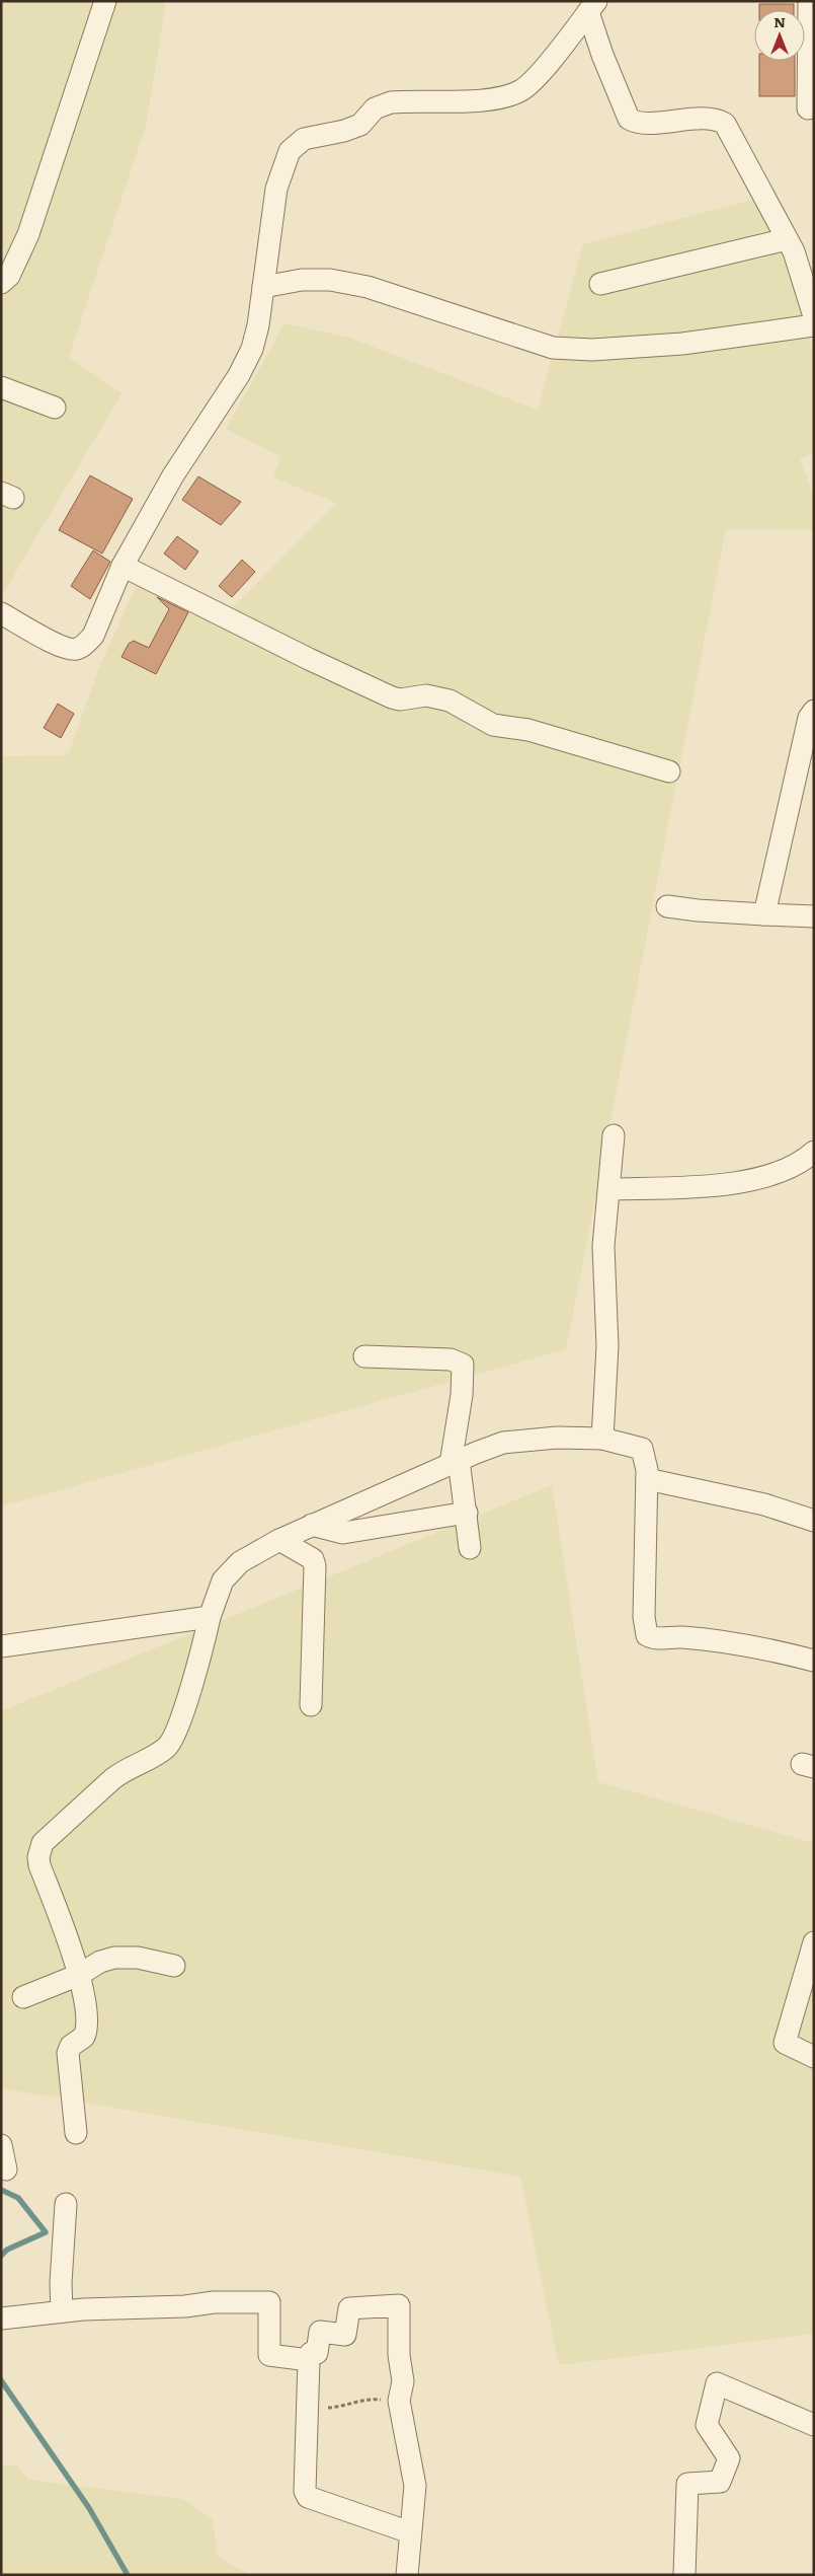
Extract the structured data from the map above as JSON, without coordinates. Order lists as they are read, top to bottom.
{
  "north": "top"
}
